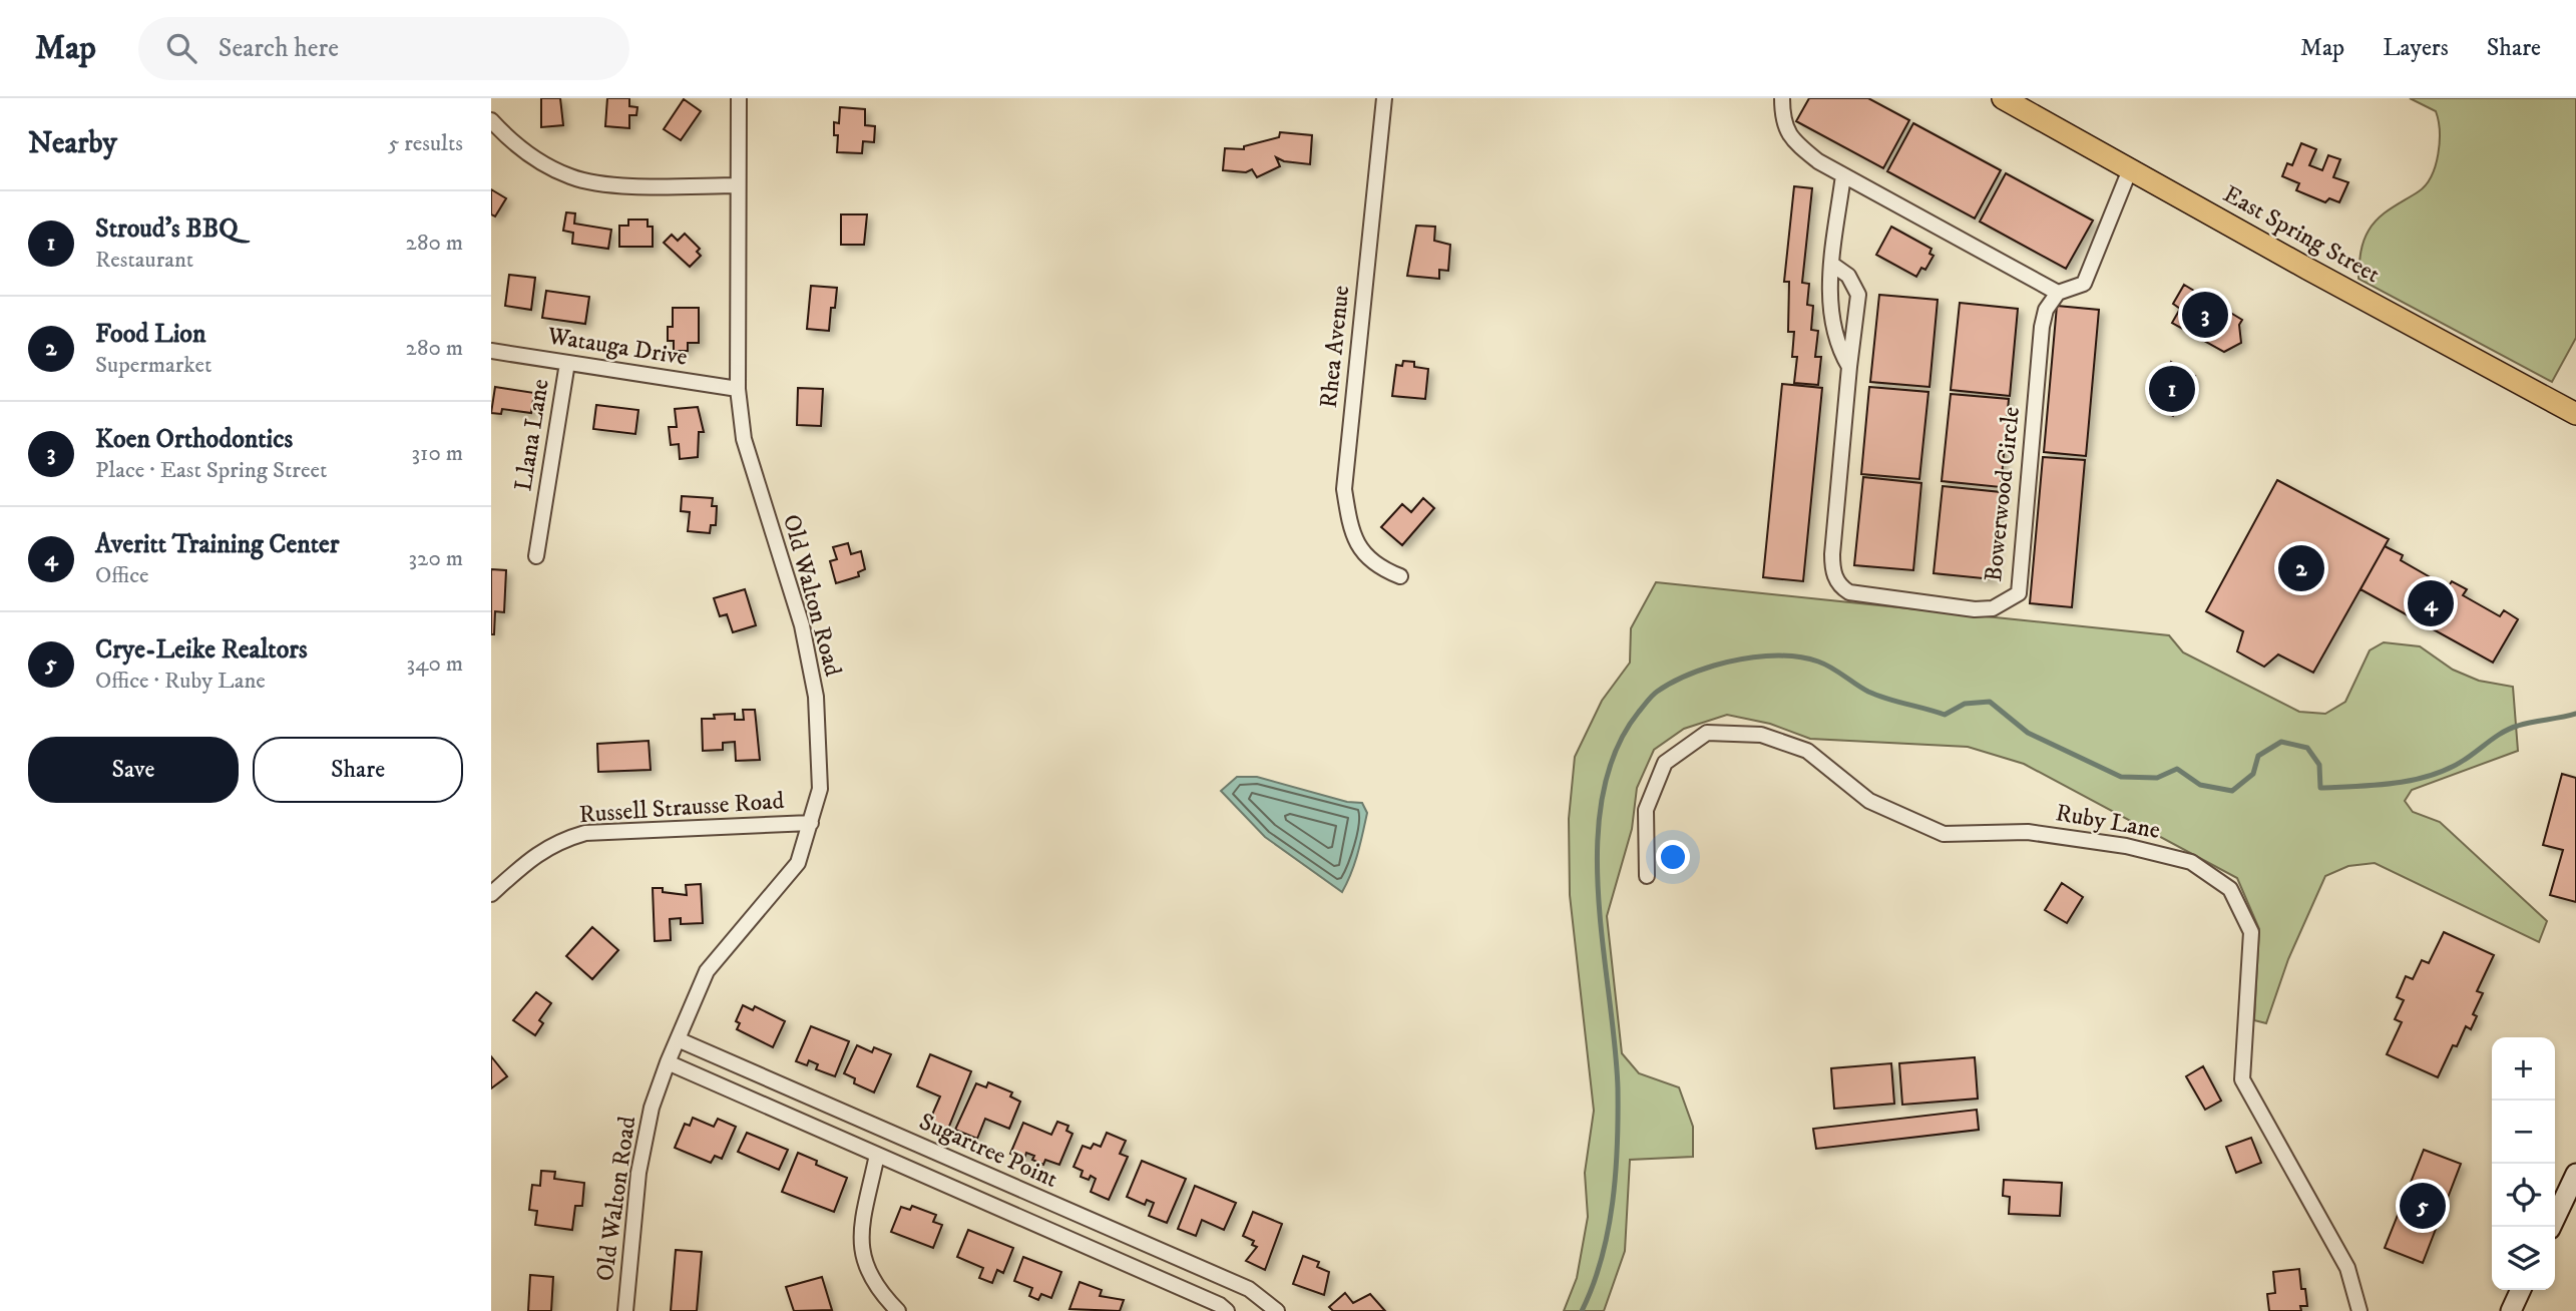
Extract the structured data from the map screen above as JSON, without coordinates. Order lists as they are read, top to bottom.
{
  "streets": {
    "main road": ["East Spring Street"],
    "street": [
      "Watauga Drive",
      "Rhea Avenue",
      "Llana Lane",
      "Bowerwood Circle",
      "Old Walton Road",
      "Russell Strausse Road",
      "Ruby Lane",
      "Sugartree Point"
    ]
  },
  "crossings": [
    ["Watauga Drive", "Llana Lane"],
    ["Watauga Drive", "Old Walton Road"],
    ["Old Walton Road", "Russell Strausse Road"],
    ["Old Walton Road", "Sugartree Point"]
  ],
  "page": {
    "header": "Map",
    "search": "Search here",
    "nav": ["Map", "Layers", "Share"],
    "heading": ["Nearby", "5 results"],
    "list": [
      {
        "mark": "1",
        "name": "Stroud's BBQ",
        "note": "Restaurant",
        "value": "280 m"
      },
      {
        "mark": "2",
        "name": "Food Lion",
        "note": "Supermarket",
        "value": "280 m"
      },
      {
        "mark": "3",
        "name": "Koen Orthodontics",
        "note": "Place · East Spring Street",
        "value": "310 m"
      },
      {
        "mark": "4",
        "name": "Averitt Training Center",
        "note": "Office",
        "value": "320 m"
      },
      {
        "mark": "5",
        "name": "Crye-Leike Realtors",
        "note": "Office · Ruby Lane",
        "value": "340 m"
      }
    ],
    "pins": [
      "3",
      "1",
      "2",
      "4",
      "5"
    ],
    "buttons": ["Save", "Share"],
    "map_buttons": ["+", "−"]
  }
}
